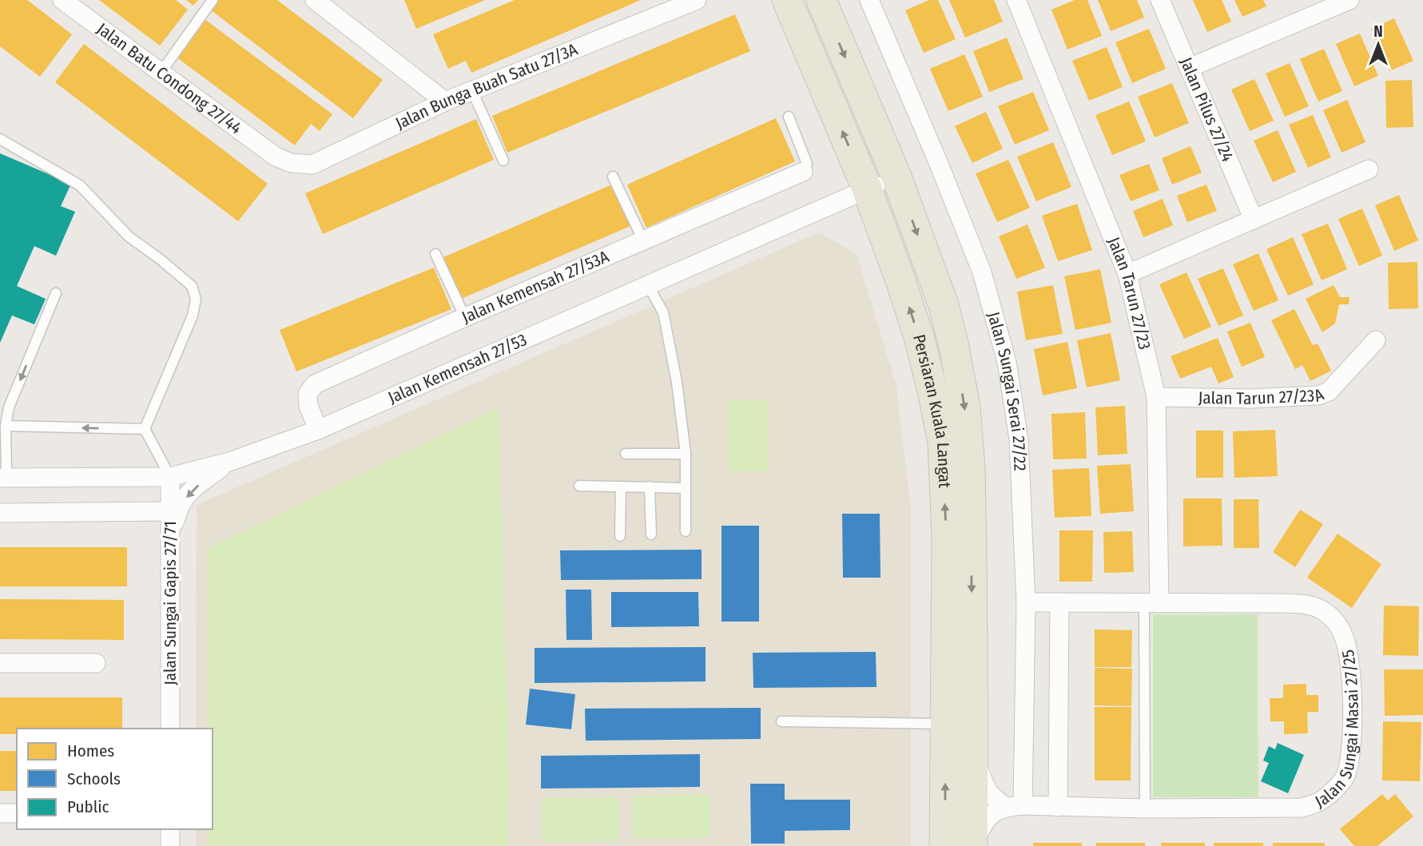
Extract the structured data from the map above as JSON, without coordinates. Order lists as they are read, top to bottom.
{
  "streets": {
    "main road": ["Persiaran Kuala Langat"],
    "street": [
      "Jalan Batu Condong 27/44",
      "Jalan Bunga Buah Satu 27/3A",
      "Jalan Pilus 27/24",
      "Jalan Kemensah 27/53A",
      "Jalan Tarun 27/23",
      "Jalan Kemensah 27/53",
      "Jalan Sungai Serai 27/22",
      "Jalan Tarun 27/23A",
      "Jalan Sungai Gapis 27/71",
      "Jalan Sungai Masai 27/25"
    ]
  },
  "crossings": [
    ["Jalan Batu Condong 27/44", "Jalan Bunga Buah Satu 27/3A"],
    ["Jalan Kemensah 27/53A", "Jalan Kemensah 27/53"],
    ["Jalan Tarun 27/23", "Jalan Tarun 27/23A"],
    ["Jalan Tarun 27/23", "Jalan Sungai Masai 27/25"],
    ["Jalan Kemensah 27/53", "Persiaran Kuala Langat"],
    ["Jalan Kemensah 27/53", "Jalan Sungai Gapis 27/71"],
    ["Jalan Sungai Serai 27/22", "Jalan Sungai Masai 27/25"]
  ],
  "legend": ["Homes", "Schools", "Public"],
  "north": "top"
}
